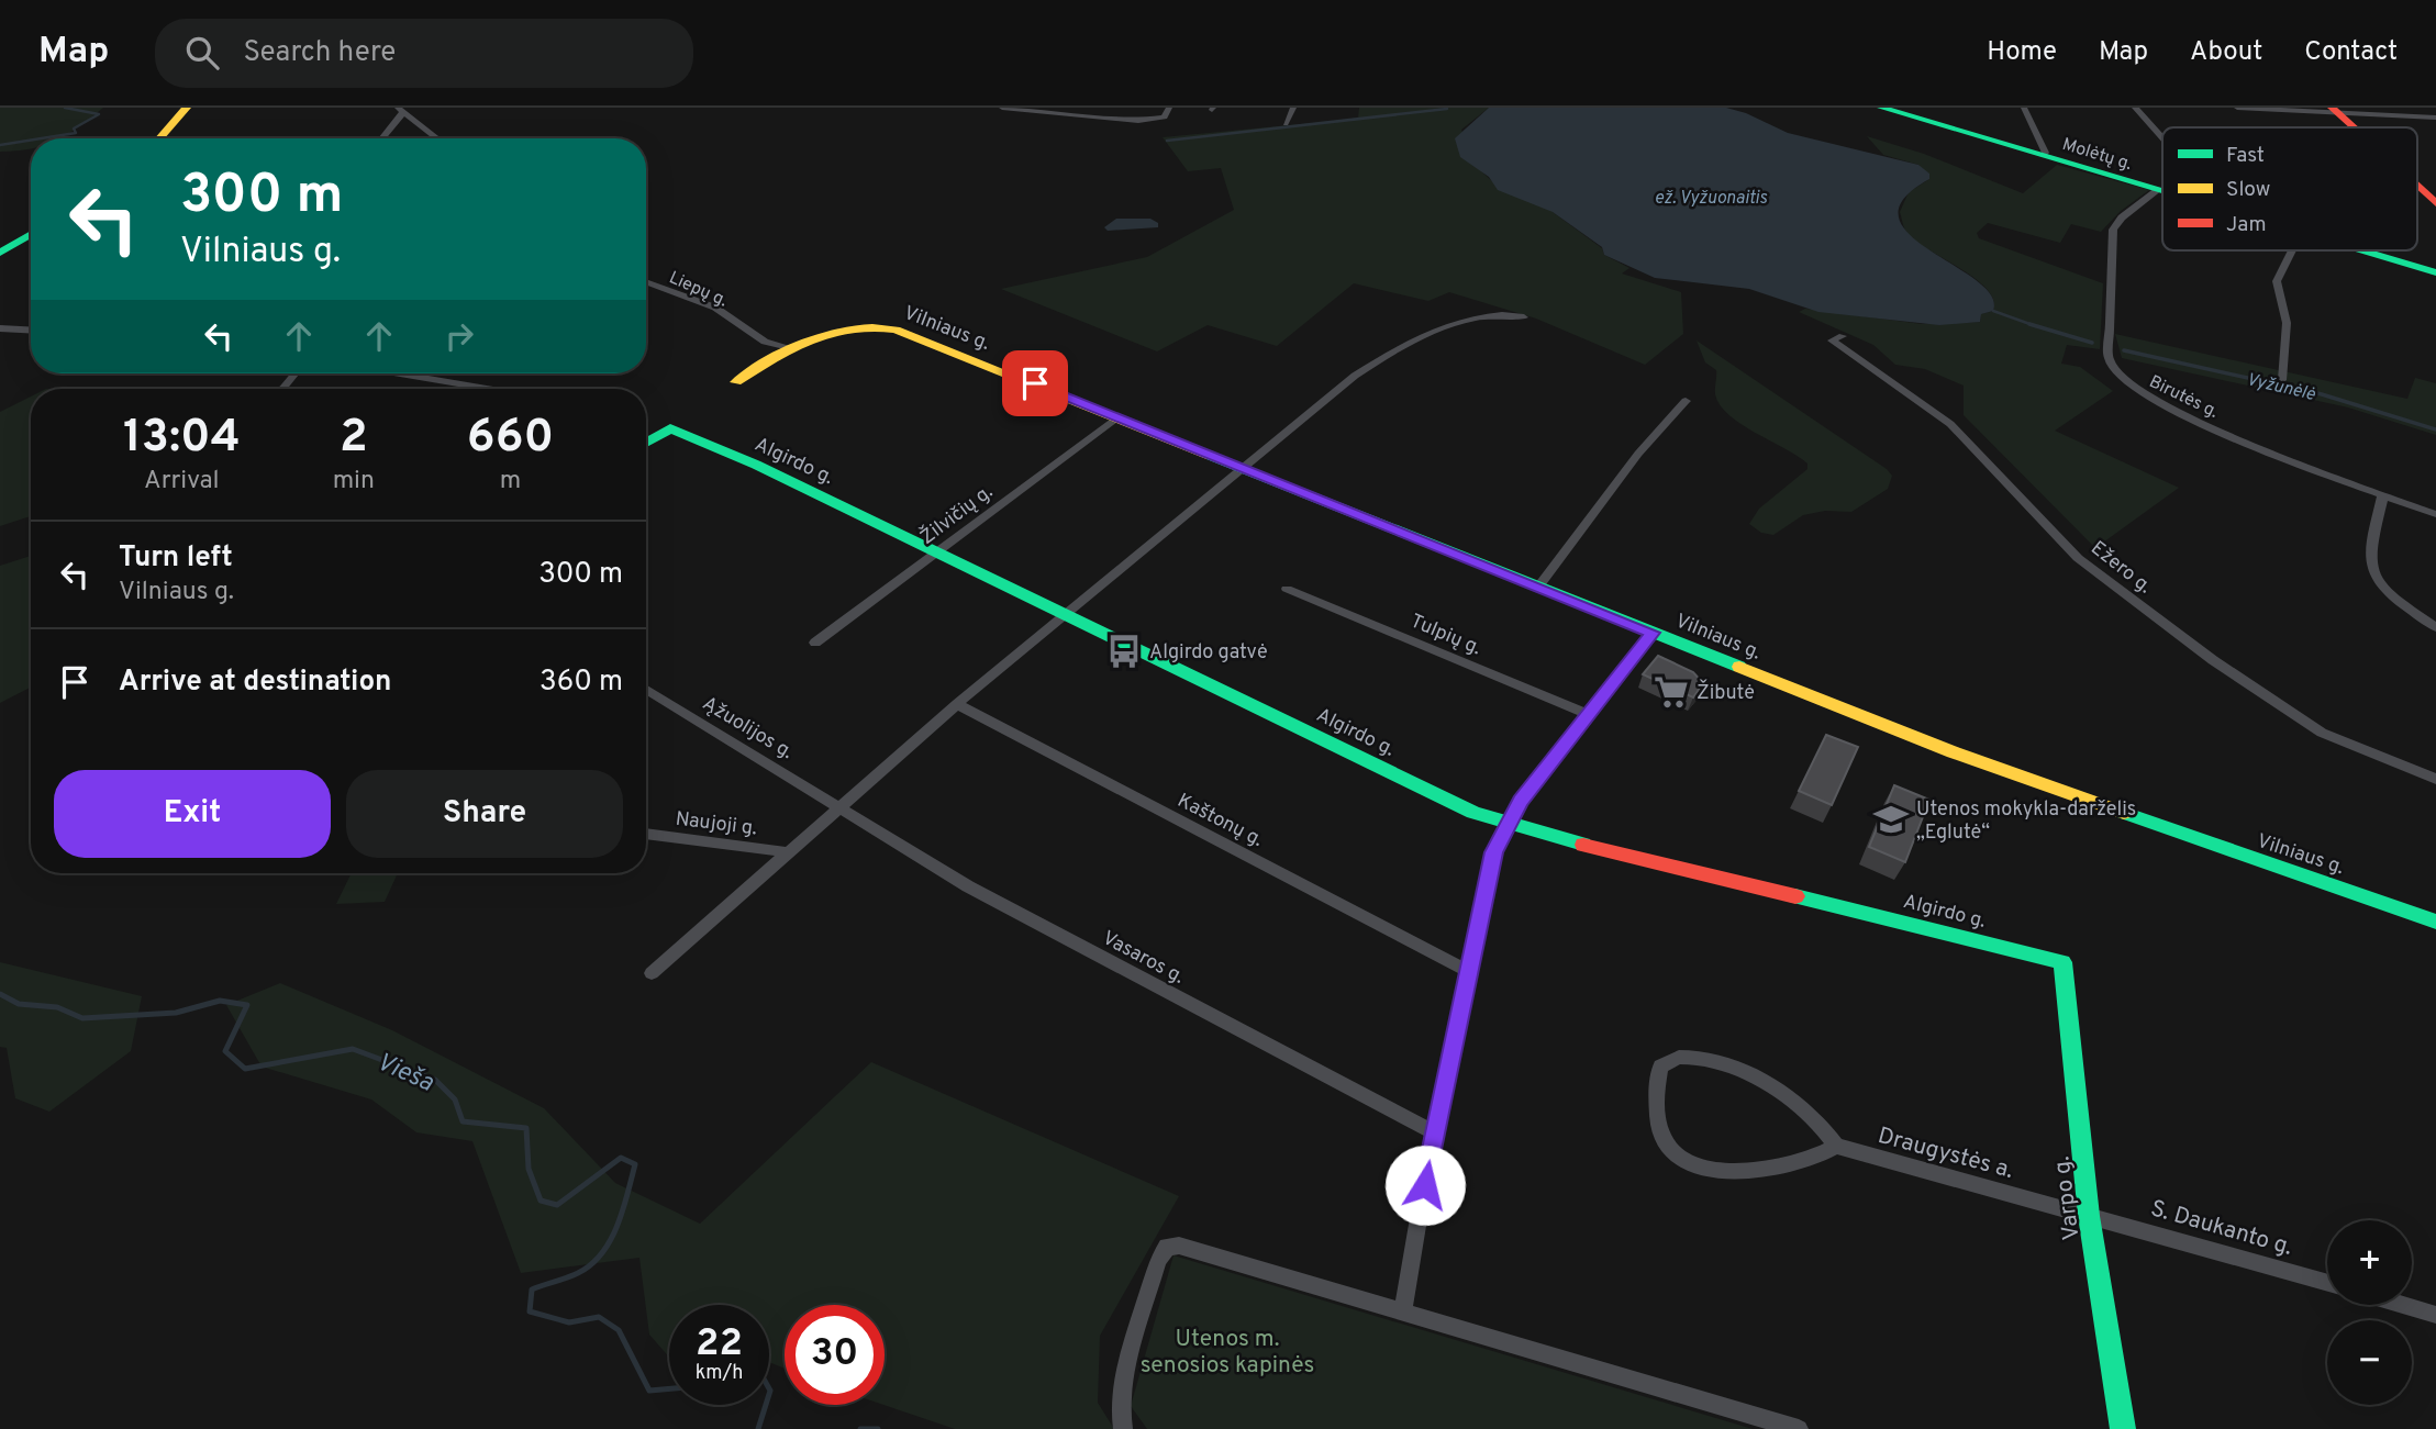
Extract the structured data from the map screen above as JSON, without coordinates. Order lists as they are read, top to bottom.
{
  "streets": {
    "main road": [
      "Molėtų g.",
      "Vilniaus g.",
      "Algirdo g.",
      "Varpo g."
    ],
    "street": [
      "Liepų g.",
      "Birutės g.",
      "Žilvičių g.",
      "Ežero g.",
      "Tulpių g.",
      "Ąžuolijos g.",
      "Kaštonų g.",
      "Naujoji g.",
      "Vasaros g.",
      "Draugystės a.",
      "S. Daukanto g."
    ]
  },
  "crossings": [
    ["Molėtų g.", "Birutės g."],
    ["Liepų g.", "Vilniaus g."],
    ["Vilniaus g.", "Žilvičių g."],
    ["Algirdo g.", "Žilvičių g."],
    ["Algirdo g.", "Varpo g."],
    ["Ąžuolijos g.", "Vasaros g."],
    ["Draugystės a.", "Varpo g."],
    ["Draugystės a.", "S. Daukanto g."],
    ["Varpo g.", "S. Daukanto g."]
  ],
  "water": ["ež. Vyžuonaitis", "Vyžunėlė", "Vieša"],
  "parks": ["Utenos m. senosios kapinės"],
  "places": {
    "bus stop": ["Algirdo gatvė"],
    "supermarket": ["Žibutė"],
    "school or university": ["Utenos mokykla-darželis „Eglutė“"]
  },
  "legend": ["Fast", "Slow", "Jam"],
  "page": {
    "header": "Map",
    "search": "Search here",
    "nav": [
      "Home",
      "Map",
      "About",
      "Contact"
    ],
    "turn": ["300 m", "Vilniaus g."],
    "eta": [
      "13:04",
      "Arrival",
      "2",
      "min",
      "660",
      "m"
    ],
    "list": [
      {
        "name": "Turn left",
        "note": "Vilniaus g.",
        "value": "300 m"
      },
      {
        "name": "Arrive at destination",
        "value": "360 m"
      }
    ],
    "buttons": ["Exit", "Share"],
    "map_buttons": ["+", "−"],
    "speed": "22 km/h",
    "limit": "30"
  }
}
